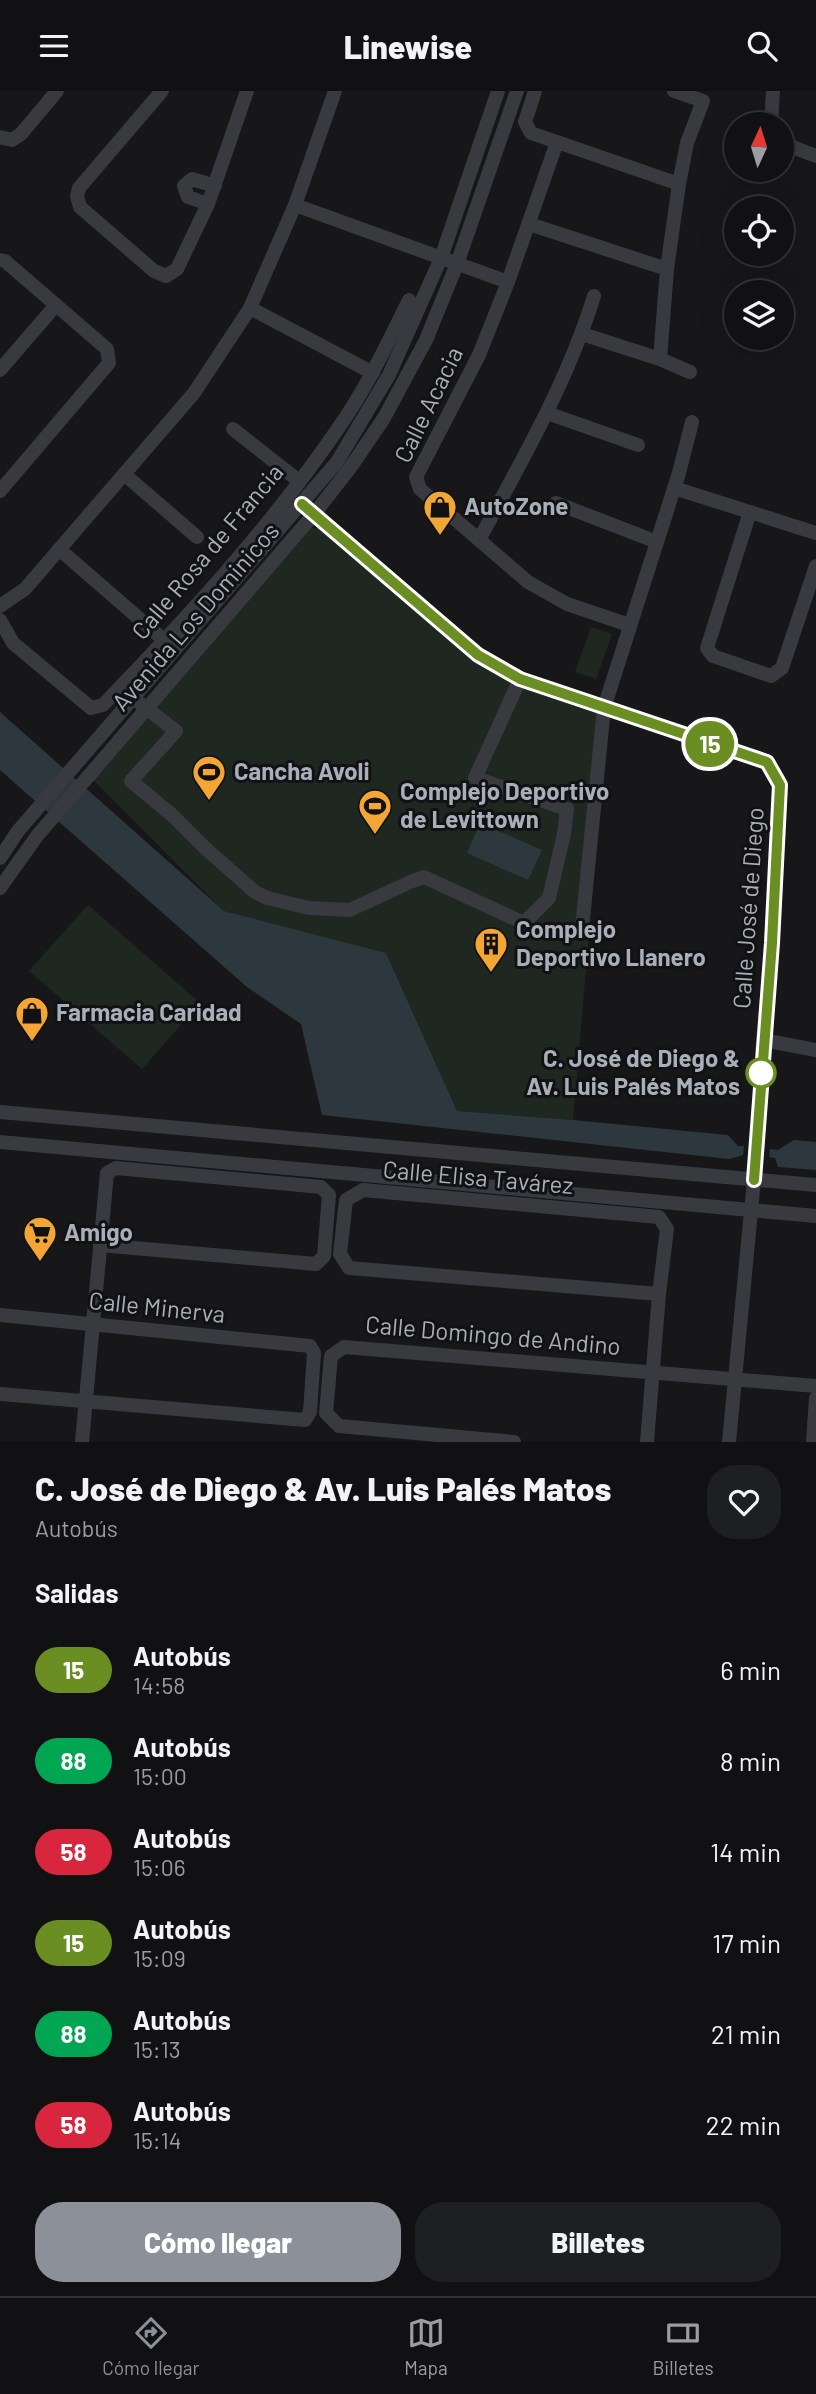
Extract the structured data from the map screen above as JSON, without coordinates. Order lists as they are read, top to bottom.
{
  "streets": {
    "street": [
      "Calle Acacia",
      "Calle Rosa de Francia",
      "Avenida Los Dominicos",
      "Calle José de Diego",
      "Calle Elisa Tavárez",
      "Calle Minerva",
      "Calle Domingo de Andino"
    ]
  },
  "crossings": [
    ["Avenida Los Dominicos", "Calle José de Diego"],
    ["Calle José de Diego", "Calle Domingo de Andino"],
    ["Calle Elisa Tavárez", "Calle Domingo de Andino"]
  ],
  "places": {
    "shop": ["AutoZone", "Farmacia Caridad"],
    "sports": ["Cancha Avoli", "Complejo Deportivo de Levittown"],
    "building": ["Complejo Deportivo Llanero"],
    "other": ["C. José de Diego & Av. Luis Palés Matos"],
    "supermarket": ["Amigo"]
  },
  "lines": ["bus line 15"],
  "north": "top",
  "page": {
    "header": "Linewise",
    "on_map": "15",
    "heading": [
      ["C. José de Diego & Av. Luis Palés Matos", "Autobús"],
      "Salidas"
    ],
    "list": [
      {
        "mark": "15",
        "name": "Autobús",
        "note": "14:58",
        "value": "6 min"
      },
      {
        "mark": "88",
        "name": "Autobús",
        "note": "15:00",
        "value": "8 min"
      },
      {
        "mark": "58",
        "name": "Autobús",
        "note": "15:06",
        "value": "14 min"
      },
      {
        "mark": "15",
        "name": "Autobús",
        "note": "15:09",
        "value": "17 min"
      },
      {
        "mark": "88",
        "name": "Autobús",
        "note": "15:13",
        "value": "21 min"
      },
      {
        "mark": "58",
        "name": "Autobús",
        "note": "15:14",
        "value": "22 min"
      }
    ],
    "buttons": ["Cómo llegar", "Billetes"],
    "tabs": ["Cómo llegar", "Mapa", "Billetes"]
  }
}
